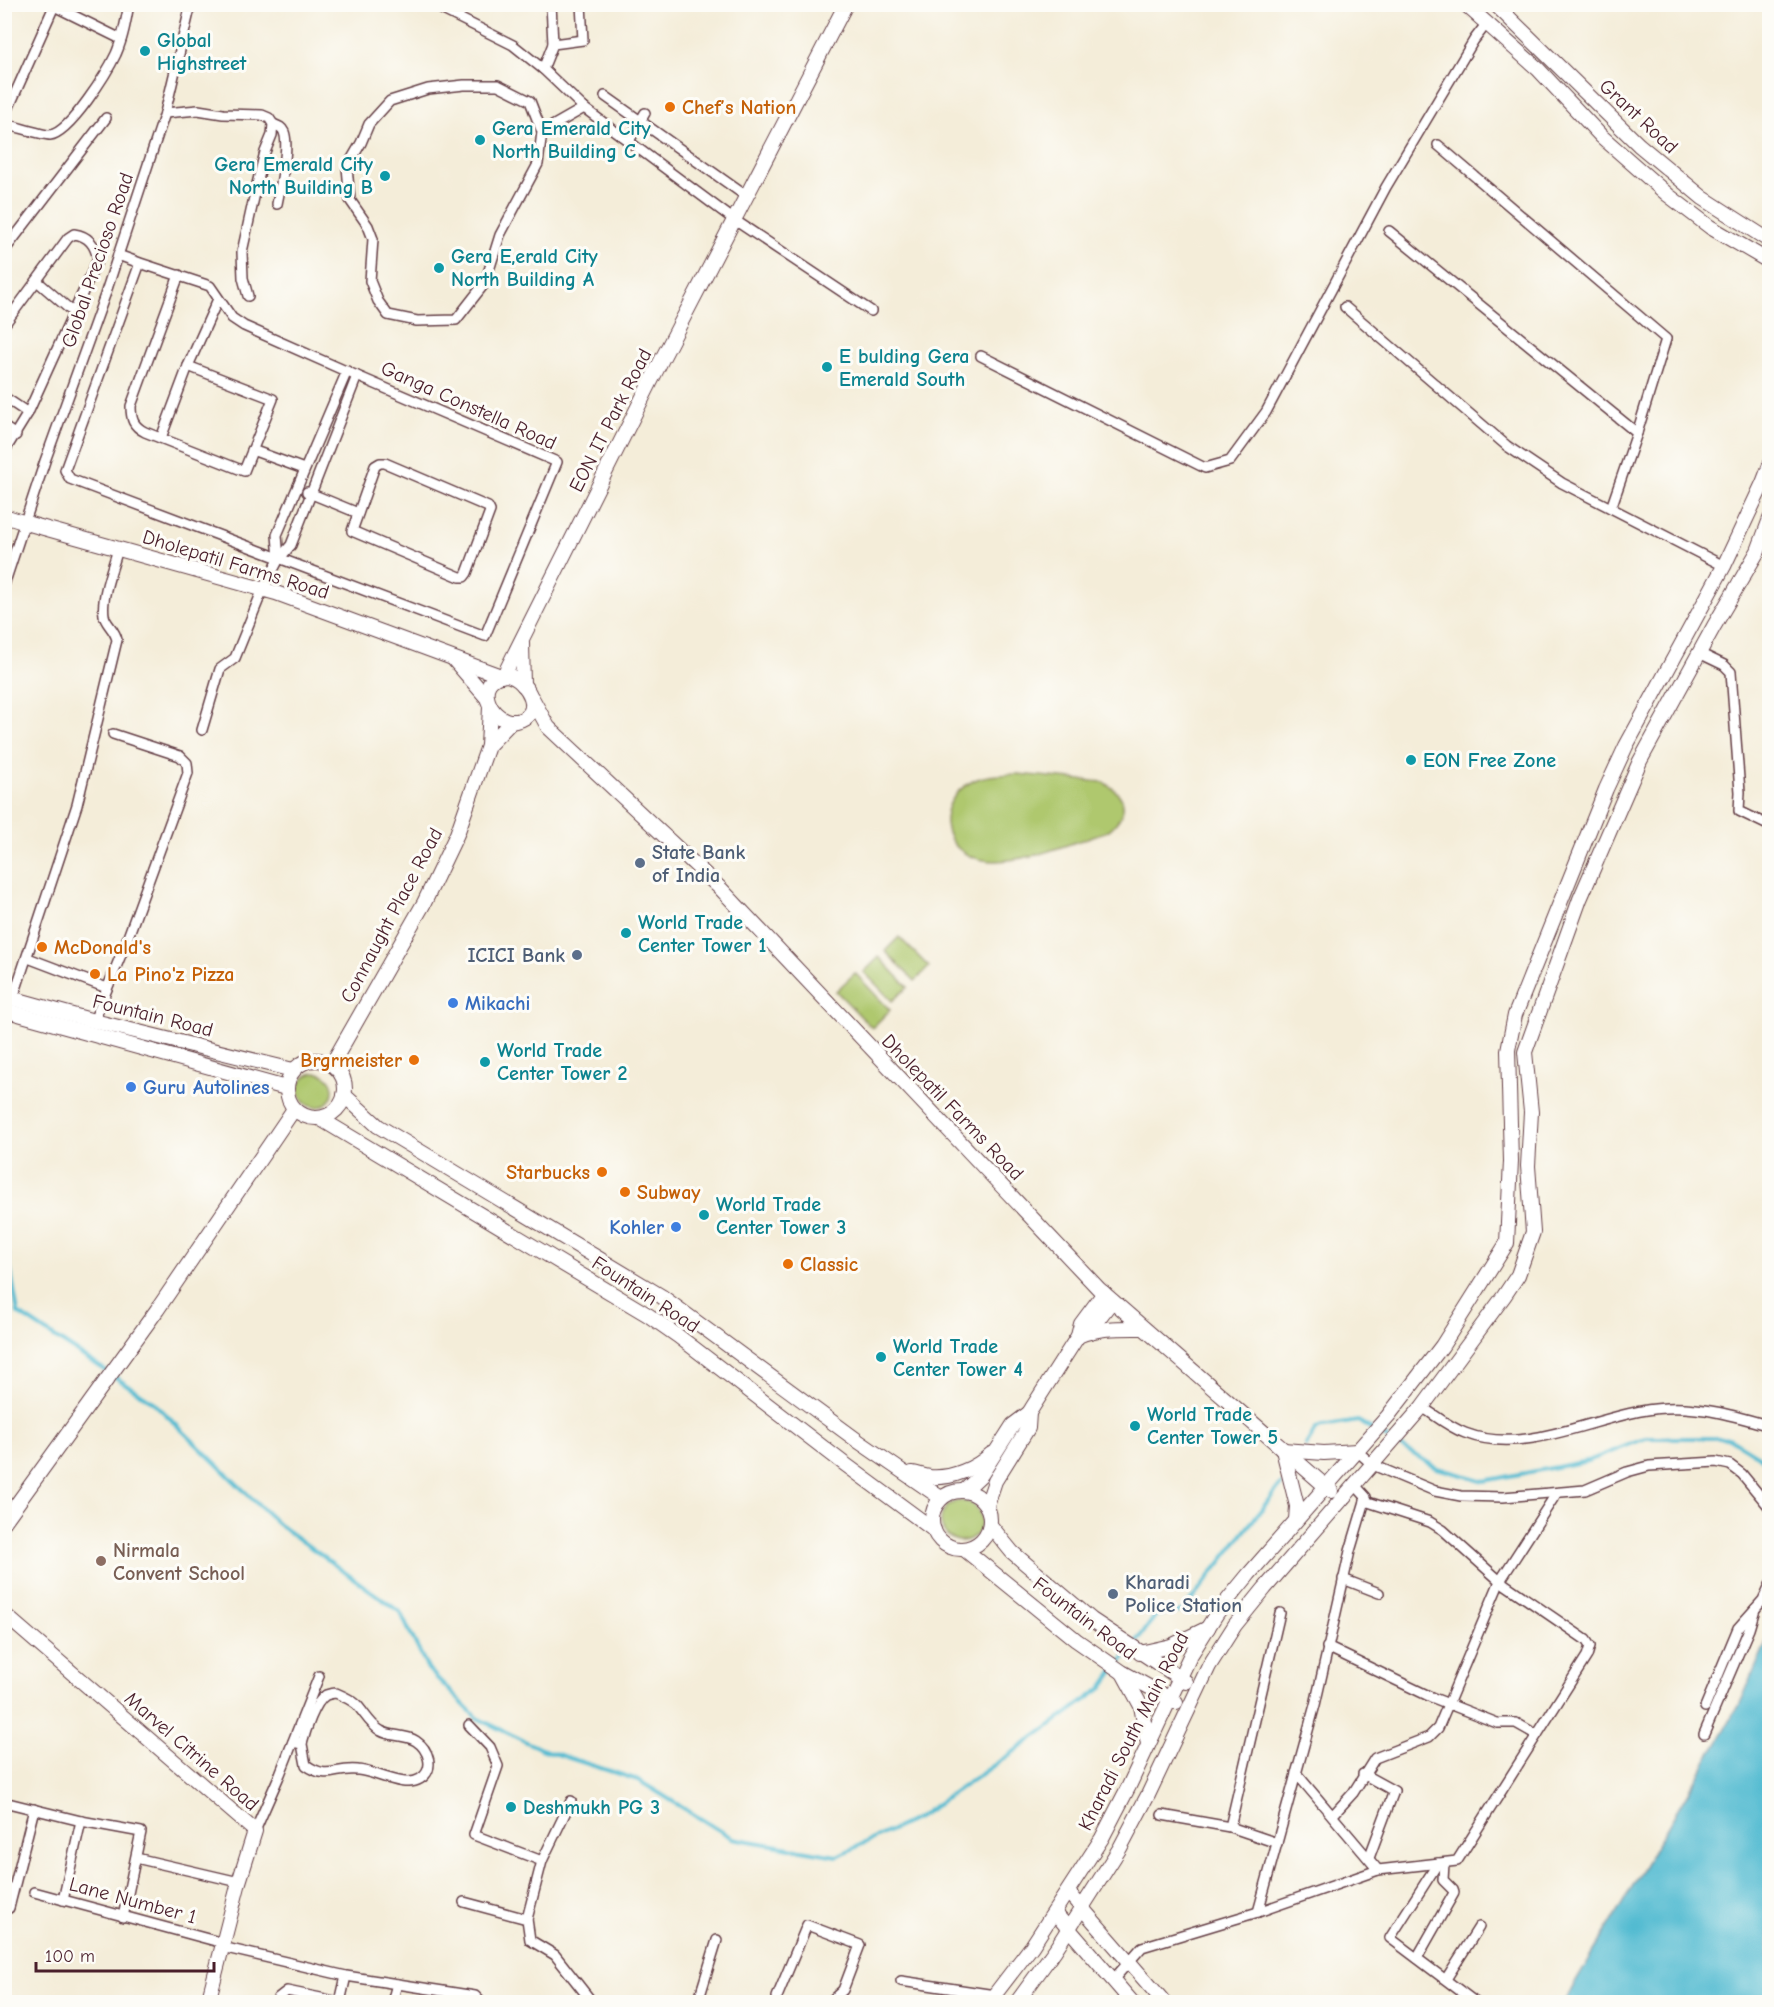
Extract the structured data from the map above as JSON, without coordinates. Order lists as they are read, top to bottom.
{
  "streets": {
    "street": [
      "Grant Road",
      "Global Precioso Road",
      "Ganga Constella Road",
      "EON IT Park Road",
      "Dholepatil Farms Road",
      "Connaught Place Road",
      "Fountain Road",
      "Kharadi South Main Road",
      "Marvel Citrine Road",
      "Lane Number 1"
    ]
  },
  "crossings": [
    ["Global Precioso Road", "Ganga Constella Road"],
    ["Global Precioso Road", "Dholepatil Farms Road"],
    ["Ganga Constella Road", "Dholepatil Farms Road"],
    ["EON IT Park Road", "Dholepatil Farms Road"],
    ["EON IT Park Road", "Connaught Place Road"],
    ["Dholepatil Farms Road", "Connaught Place Road"],
    ["Dholepatil Farms Road", "Kharadi South Main Road"],
    ["Connaught Place Road", "Fountain Road"],
    ["Fountain Road", "Kharadi South Main Road"]
  ],
  "places": [
    "Global Highstreet",
    "Chef’s Nation",
    "Gera Emerald City North Building C",
    "Gera Emerald City North Building B",
    "Gera E,erald City North Building A",
    "E bulding Gera Emerald South",
    "EON Free Zone",
    "State Bank of India",
    "World Trade Center Tower 1",
    "McDonald's",
    "ICICI Bank",
    "La Pino'z Pizza",
    "Mikachi",
    "Brgrmeister",
    "World Trade Center Tower 2",
    "Guru Autolines",
    "Starbucks",
    "Subway",
    "World Trade Center Tower 3",
    "Kohler",
    "Classic",
    "World Trade Center Tower 4",
    "World Trade Center Tower 5",
    "Nirmala Convent School",
    "Kharadi Police Station",
    "Deshmukh PG 3"
  ],
  "scale_bar": "100 m"
}
